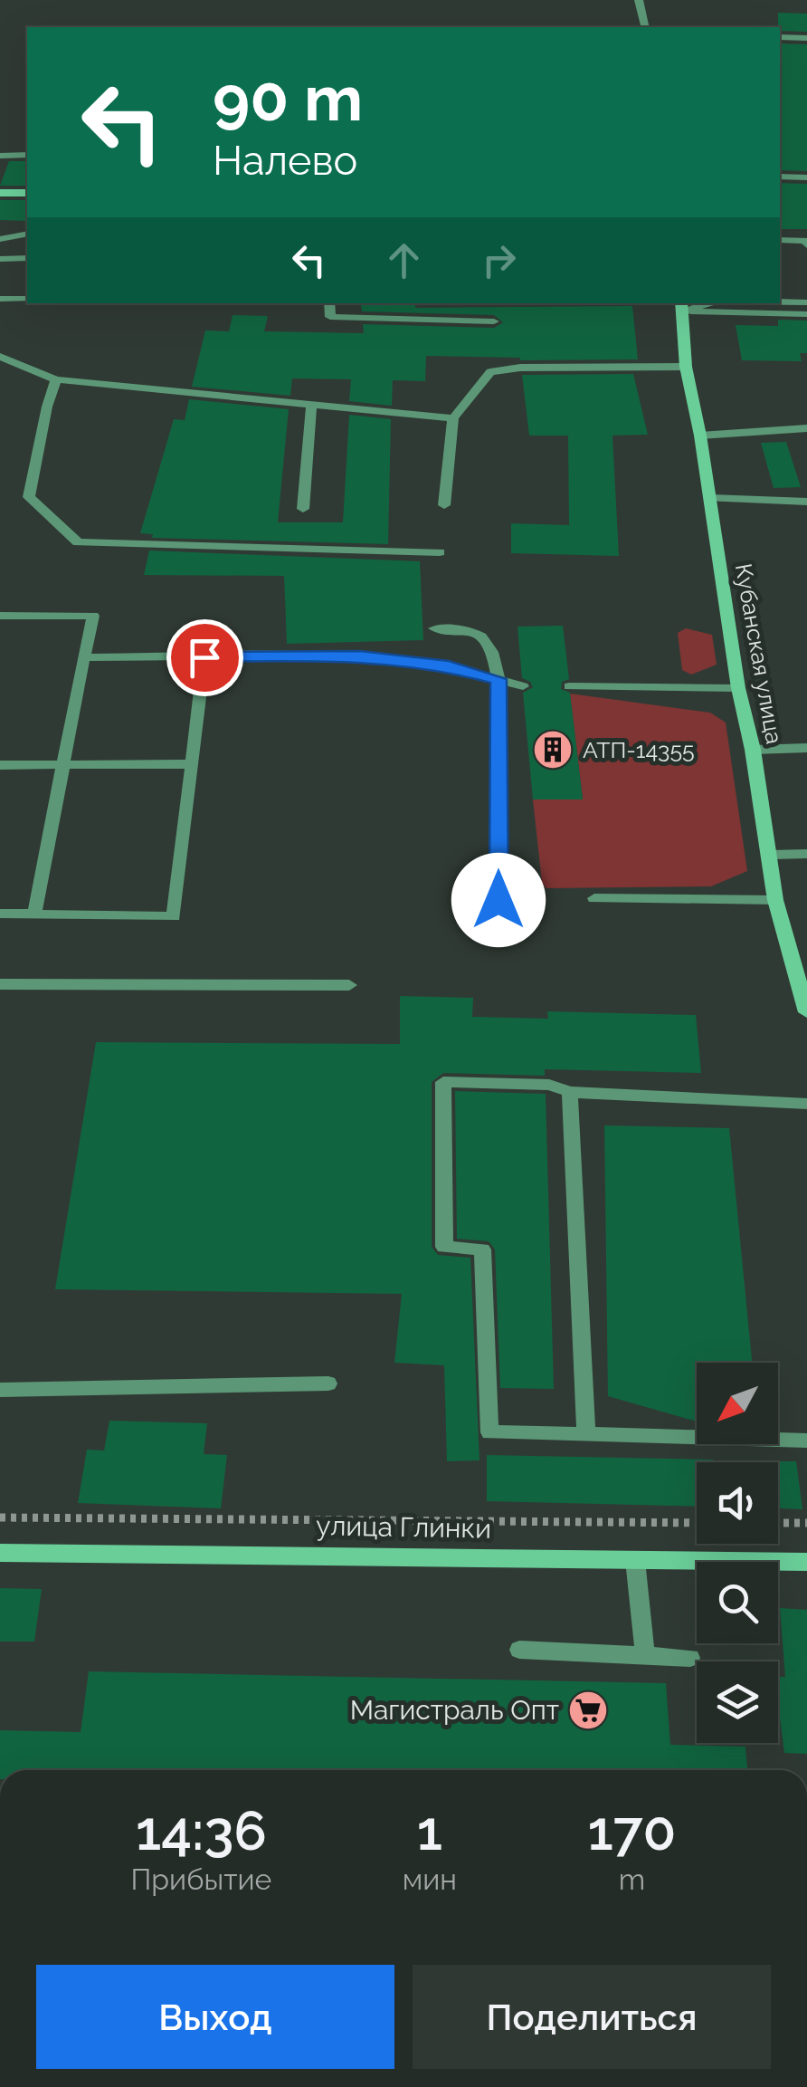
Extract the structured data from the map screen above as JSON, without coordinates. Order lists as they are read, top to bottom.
{
  "streets": {
    "main road": ["Кубанская улица", "улица Глинки"]
  },
  "places": {
    "building": ["АТП-14355"],
    "supermarket": ["Магистраль Опт"]
  },
  "north": "bottom left",
  "page": {
    "turn": ["90 m", "Налево"],
    "eta": [
      "14:36",
      "Прибытие",
      "1",
      "мин",
      "170",
      "m"
    ],
    "buttons": ["Выход", "Поделиться"]
  }
}
